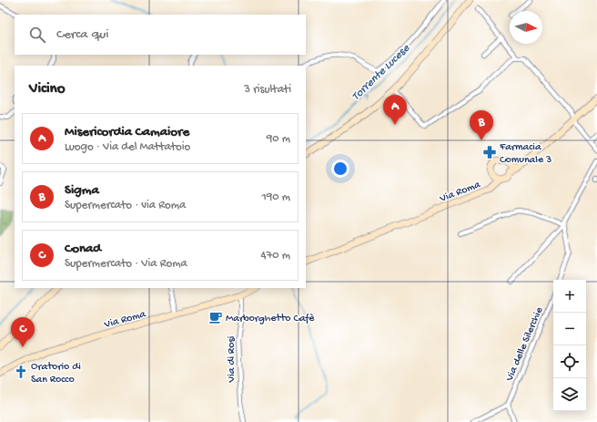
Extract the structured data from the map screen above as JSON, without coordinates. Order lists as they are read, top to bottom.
{
  "streets": {
    "street": ["Via Roma", "Via delle Silerchie", "Via di Rosi"]
  },
  "crossings": [
    ["Via Roma", "Via di Rosi"]
  ],
  "water": ["Torrente Lucese"],
  "places": {
    "pharmacy": ["Farmacia Comunale 3"],
    "cafe": ["Marborghetto Cafè"],
    "church": ["Oratorio di San Rocco"]
  },
  "north": "right",
  "page": {
    "search": "Cerca qui",
    "heading": ["Vicino", "3 risultati"],
    "pins": ["A", "B", "C"],
    "list": [
      {
        "mark": "A",
        "name": "Misericordia Camaiore",
        "note": "Luogo · Via del Mattatoio",
        "value": "90 m"
      },
      {
        "mark": "B",
        "name": "Sigma",
        "note": "Supermercato · via Roma",
        "value": "190 m"
      },
      {
        "mark": "C",
        "name": "Conad",
        "note": "Supermercato · Via Roma",
        "value": "470 m"
      }
    ],
    "map_buttons": ["+", "−"]
  }
}
